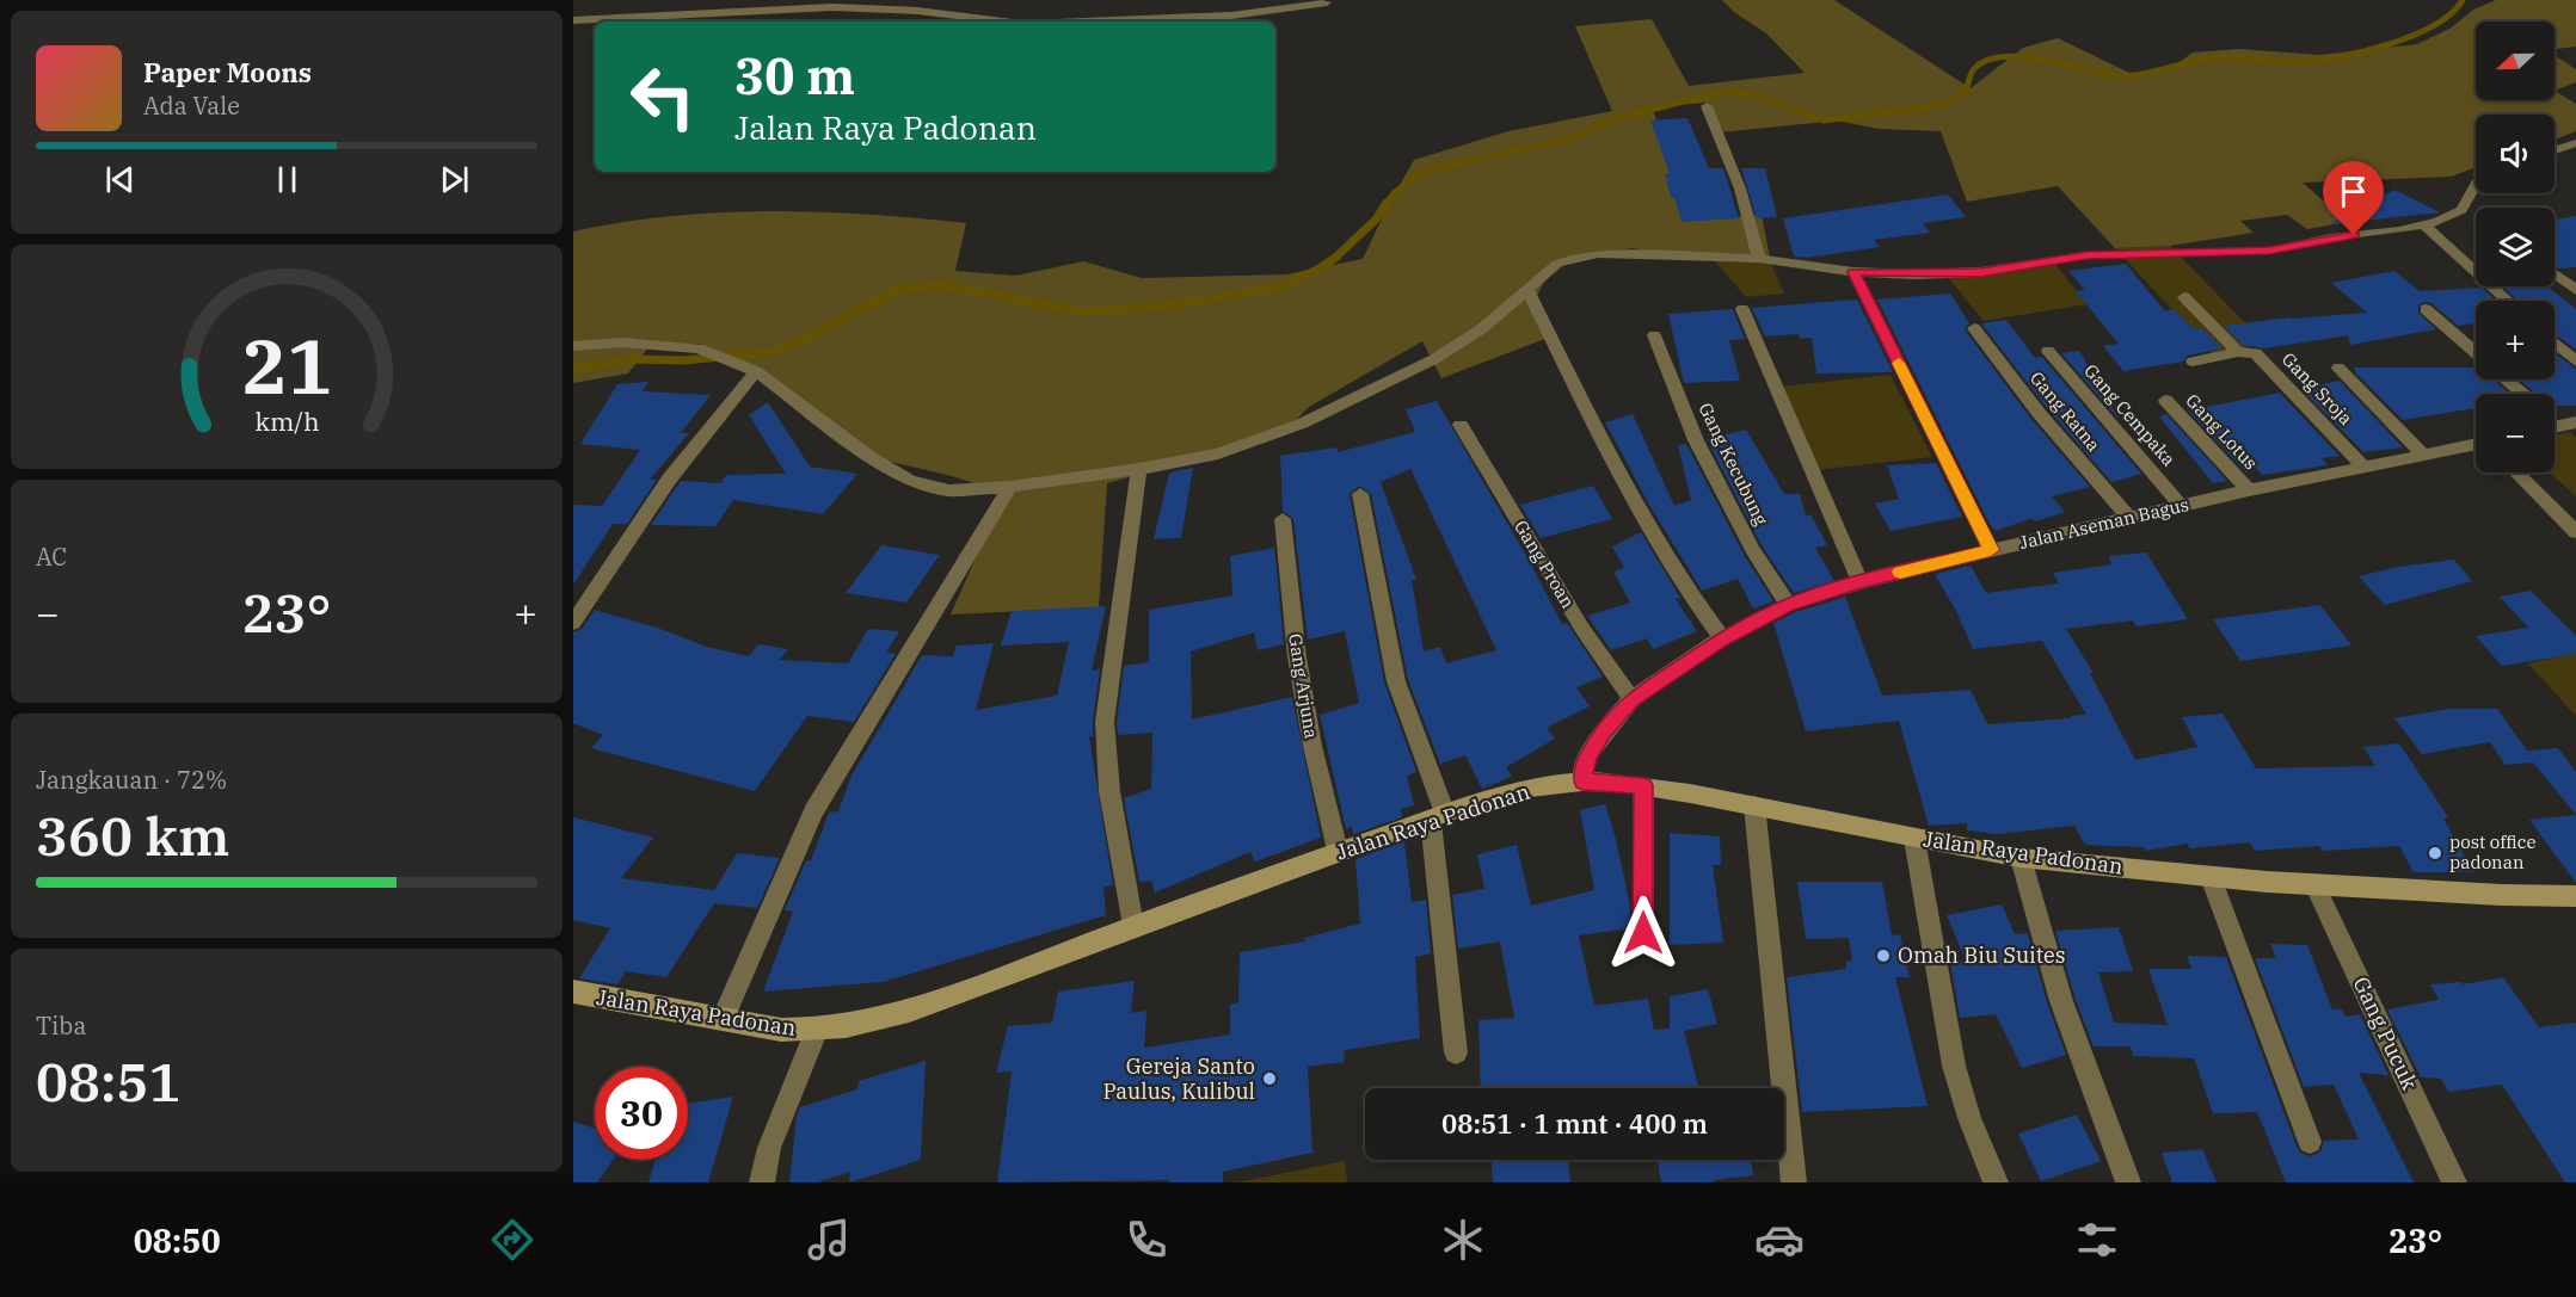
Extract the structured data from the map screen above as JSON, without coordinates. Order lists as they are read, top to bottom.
{
  "streets": {
    "main road": ["Jalan Raya Padonan"],
    "street": [
      "Gang Sroja",
      "Gang Ratna",
      "Gang Cempaka",
      "Gang Lotus",
      "Gang Kecubung",
      "Jalan Aseman Bagus",
      "Gang Proan",
      "Gang Arjuna",
      "Gang Pucuk"
    ]
  },
  "crossings": [
    ["Gang Sroja", "Jalan Aseman Bagus"],
    ["Gang Ratna", "Jalan Aseman Bagus"],
    ["Gang Cempaka", "Jalan Aseman Bagus"],
    ["Gang Lotus", "Jalan Aseman Bagus"],
    ["Gang Kecubung", "Jalan Aseman Bagus"],
    ["Jalan Aseman Bagus", "Gang Proan"],
    ["Jalan Aseman Bagus", "Jalan Raya Padonan"],
    ["Gang Arjuna", "Jalan Raya Padonan"],
    ["Jalan Raya Padonan", "Gang Pucuk"]
  ],
  "places": ["post office padonan", "Omah Biu Suites", "Gereja Santo Paulus, Kulibul"],
  "north": "left",
  "page": {
    "map_buttons": ["+", "−"],
    "turn": ["30 m", "Jalan Raya Padonan"],
    "song": ["Paper Moons", "Ada Vale"],
    "tile": [
      "AC",
      ["Jangkauan · 72%", "360 km"],
      ["Tiba", "08:51"]
    ],
    "heat": ["−", "23°", "+"],
    "limit": "30",
    "trip": "08:51 · 1 mnt · 400 m",
    "tabs": ["08:50", "23°"],
    "gauge": ["21", "km/h"]
  }
}
